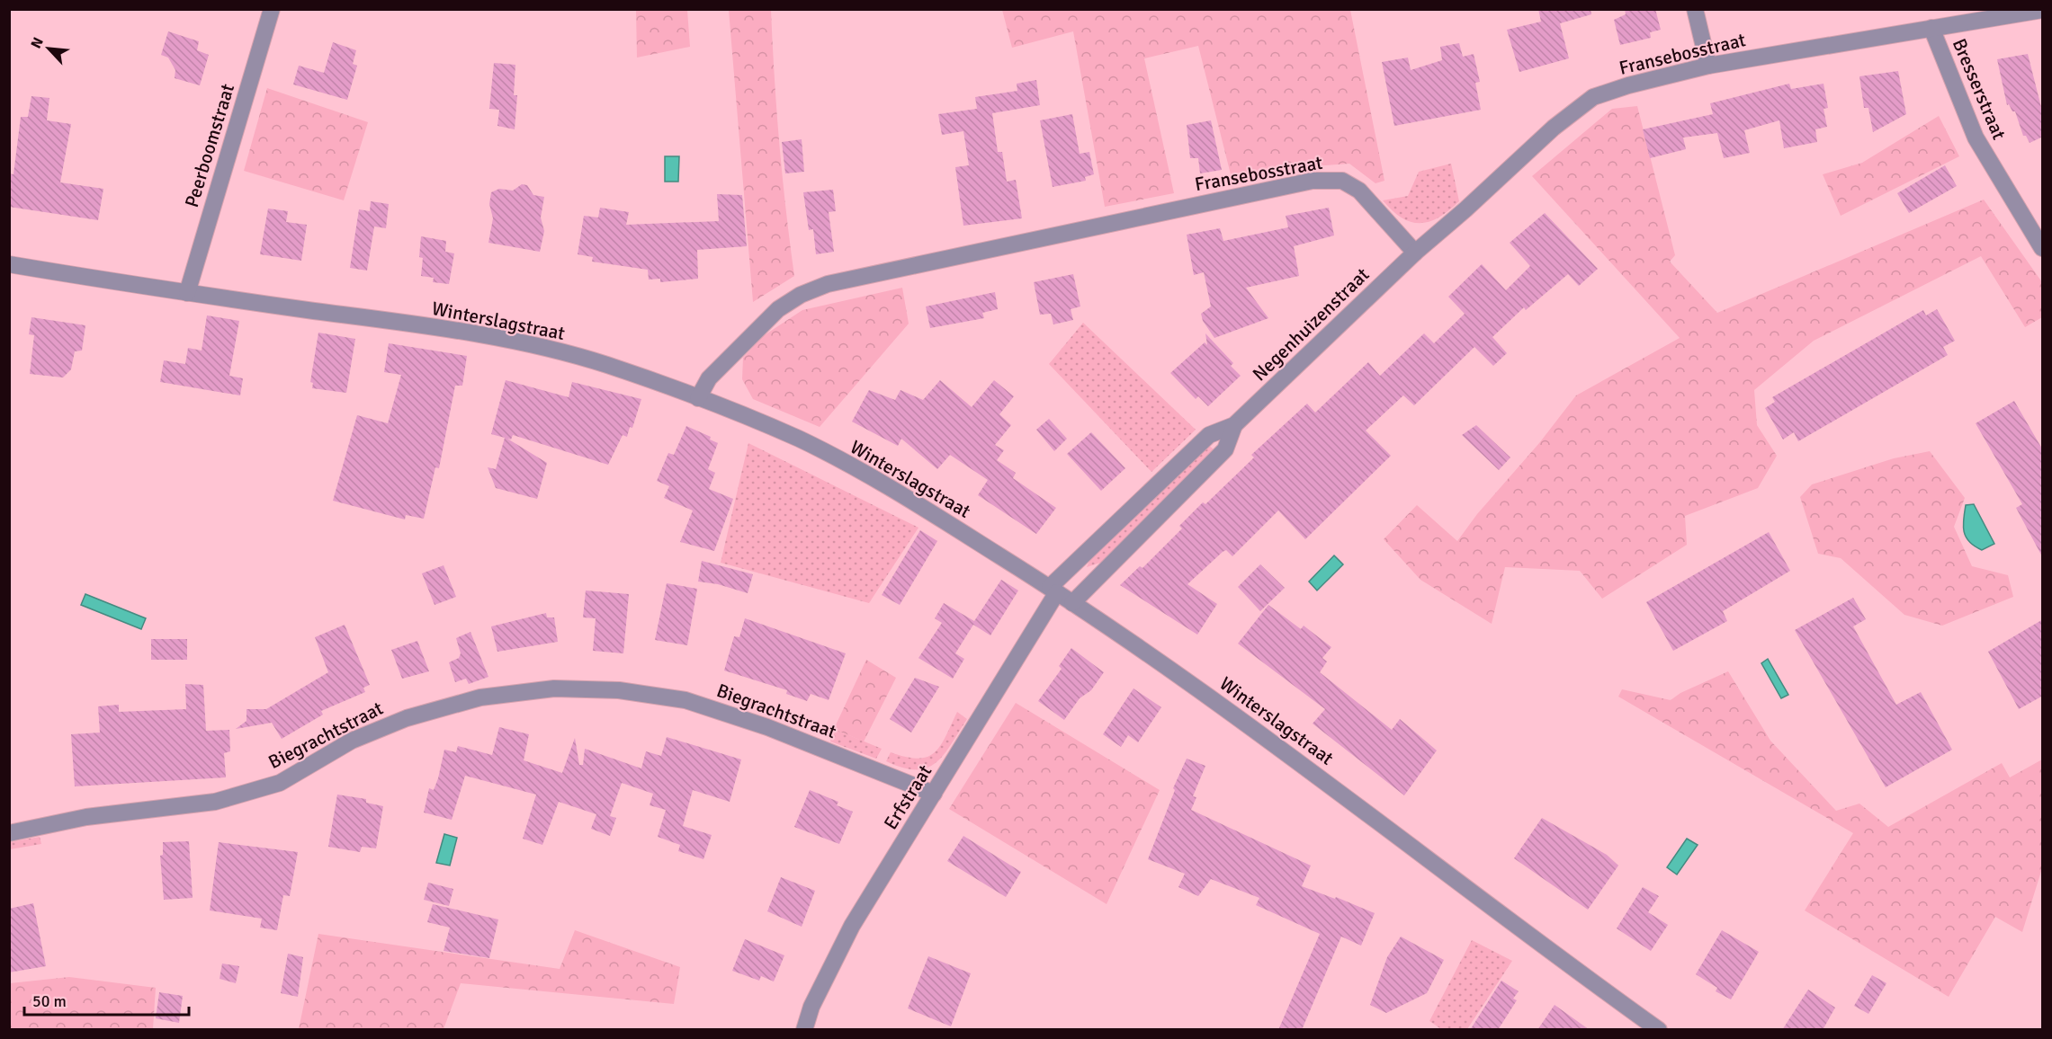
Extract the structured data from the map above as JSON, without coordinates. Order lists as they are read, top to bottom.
{
  "streets": {
    "street": [
      "Fransebosstraat",
      "Bresserstraat",
      "Peerboomstraat",
      "Winterslagstraat",
      "Negenhuizenstraat",
      "Biegrachtstraat",
      "Erfstraat"
    ]
  },
  "crossings": [
    ["Fransebosstraat", "Bresserstraat"],
    ["Fransebosstraat", "Winterslagstraat"],
    ["Fransebosstraat", "Negenhuizenstraat"],
    ["Peerboomstraat", "Winterslagstraat"],
    ["Winterslagstraat", "Negenhuizenstraat"],
    ["Winterslagstraat", "Erfstraat"],
    ["Negenhuizenstraat", "Erfstraat"],
    ["Biegrachtstraat", "Erfstraat"]
  ],
  "scale_bar": "50 m",
  "north": "top left"
}
